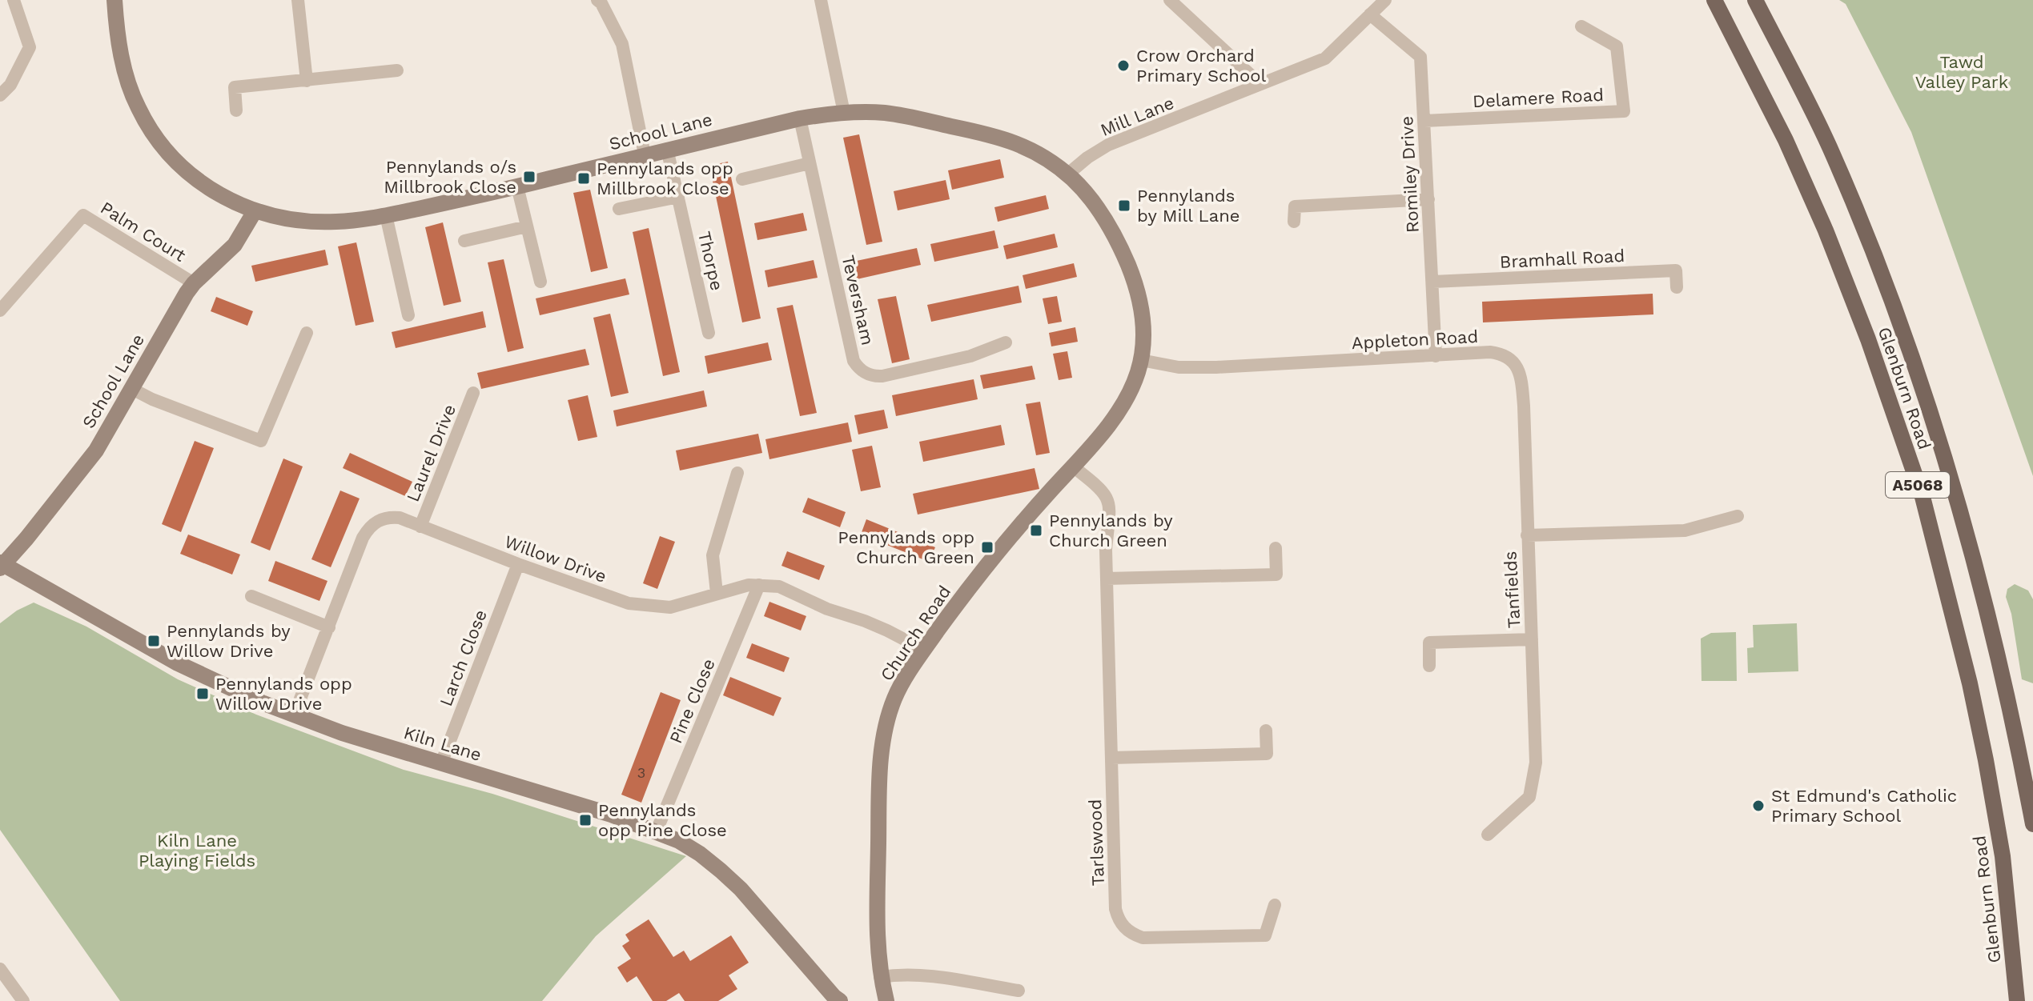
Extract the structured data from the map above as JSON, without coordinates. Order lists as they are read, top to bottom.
{
  "streets": {
    "main road": ["Glenburn Road", "A5068"],
    "street": [
      "Delamere Road",
      "Mill Lane",
      "School Lane",
      "Romiley Drive",
      "Palm Court",
      "Bramhall Road",
      "Thorpe",
      "Teversham",
      "Appleton Road",
      "Laurel Drive",
      "Willow Drive",
      "Tanfields",
      "Church Road",
      "Larch Close",
      "Pine Close",
      "Kiln Lane",
      "Tarlswood"
    ]
  },
  "crossings": [
    ["Delamere Road", "Romiley Drive"],
    ["Mill Lane", "School Lane"],
    ["Mill Lane", "Romiley Drive"],
    ["Mill Lane", "Church Road"],
    ["School Lane", "Palm Court"],
    ["School Lane", "Thorpe"],
    ["School Lane", "Teversham"],
    ["School Lane", "Church Road"],
    ["School Lane", "Kiln Lane"],
    ["Romiley Drive", "Bramhall Road"],
    ["Romiley Drive", "Appleton Road"],
    ["Appleton Road", "Tanfields"],
    ["Appleton Road", "Church Road"],
    ["Laurel Drive", "Willow Drive"],
    ["Willow Drive", "Church Road"],
    ["Willow Drive", "Larch Close"],
    ["Willow Drive", "Pine Close"],
    ["Willow Drive", "Kiln Lane"],
    ["Church Road", "Tarlswood"],
    ["Larch Close", "Kiln Lane"],
    ["Pine Close", "Kiln Lane"]
  ],
  "parks": ["Tawd Valley Park", "Kiln Lane Playing Fields"],
  "places": {
    "other": ["Crow Orchard Primary School", "St Edmund's Catholic Primary School"],
    "transit": [
      "Pennylands o/s Millbrook Close",
      "Pennylands opp Millbrook Close",
      "Pennylands by Mill Lane",
      "Pennylands by Church Green",
      "Pennylands opp Church Green",
      "Pennylands by Willow Drive",
      "Pennylands opp Willow Drive",
      "Pennylands opp Pine Close"
    ]
  },
  "house_numbers": ["3"]
}
